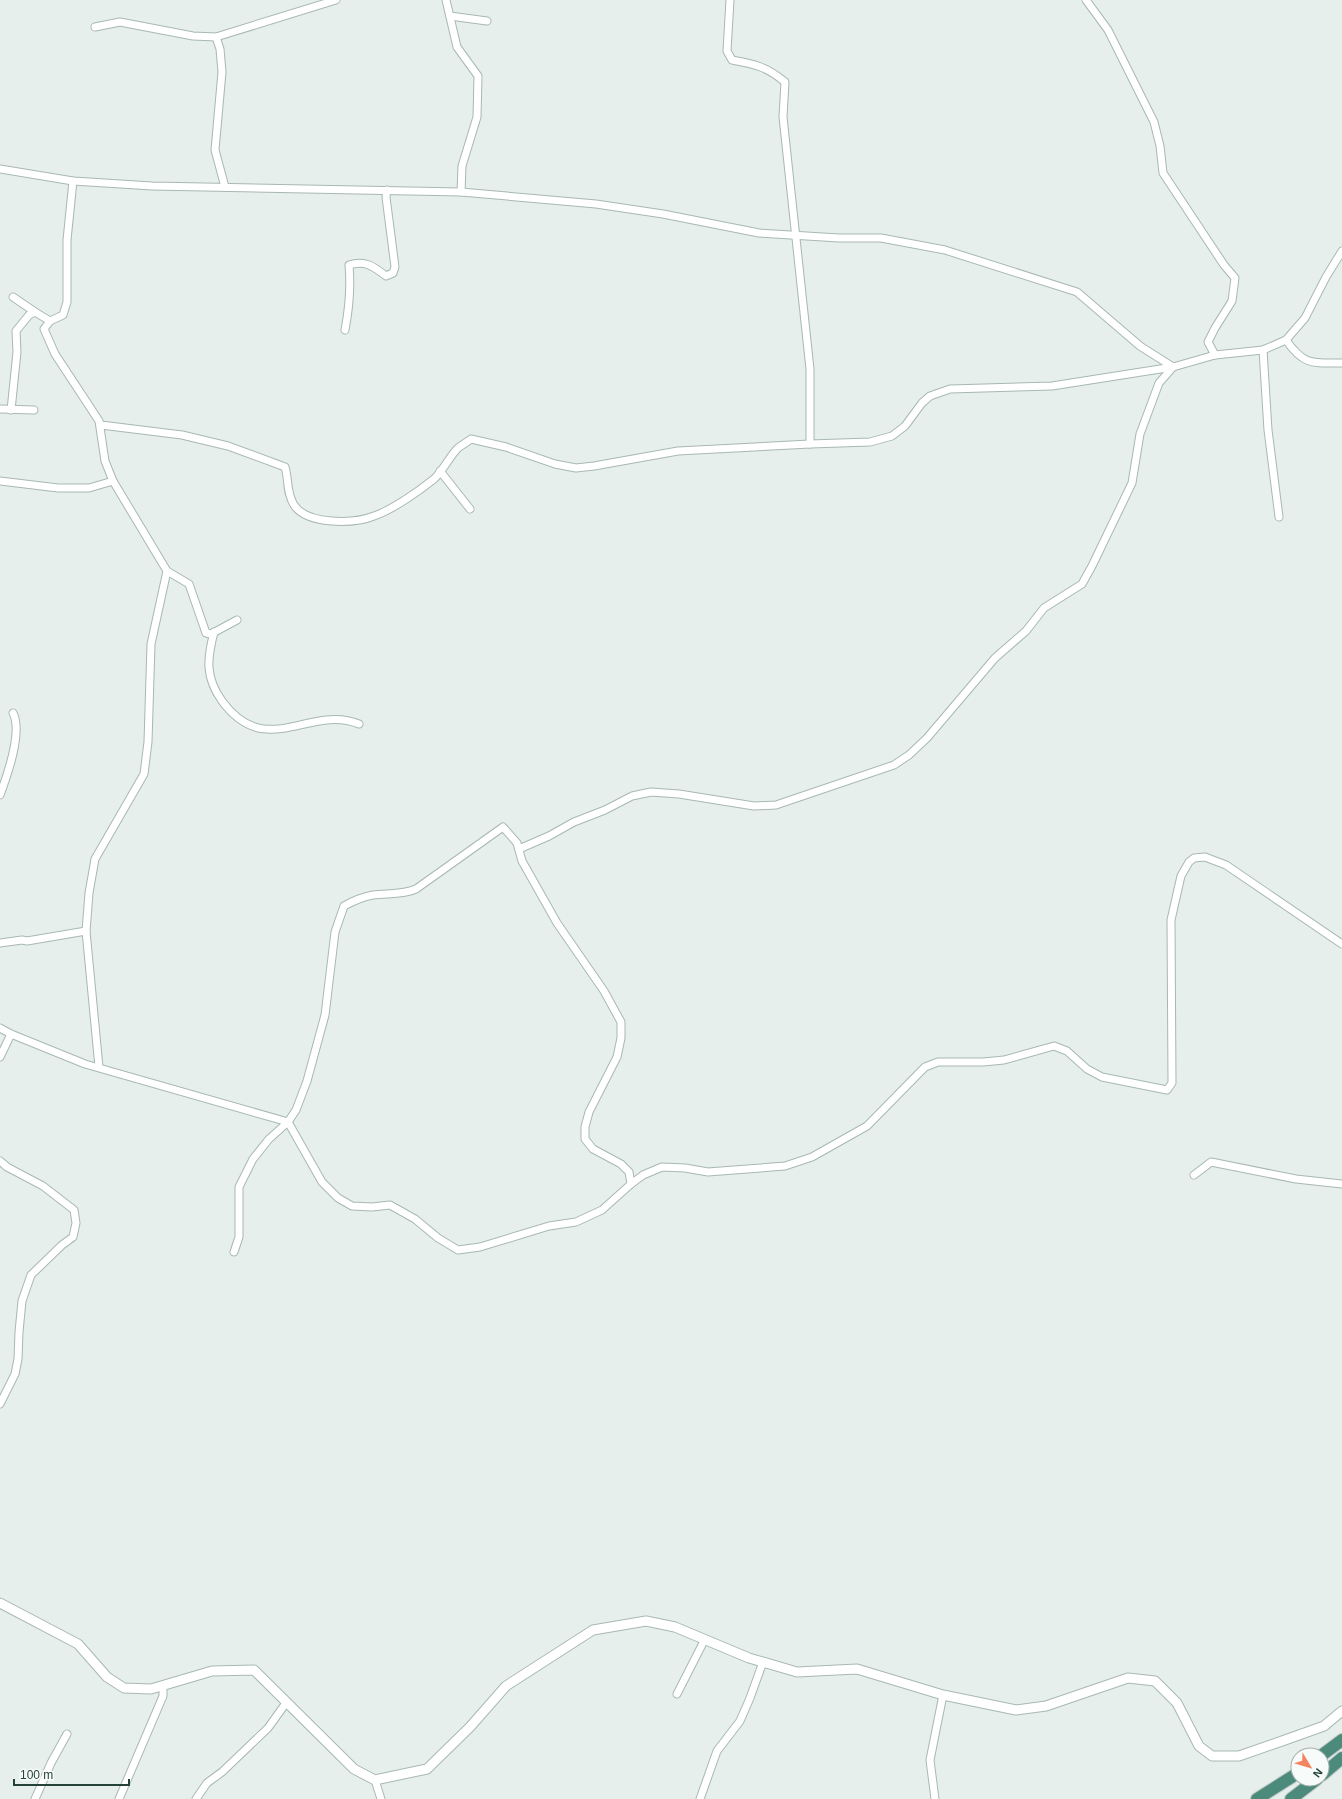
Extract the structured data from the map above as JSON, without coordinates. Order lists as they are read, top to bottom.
{
  "scale_bar": "100 m",
  "north": "bottom right"
}
